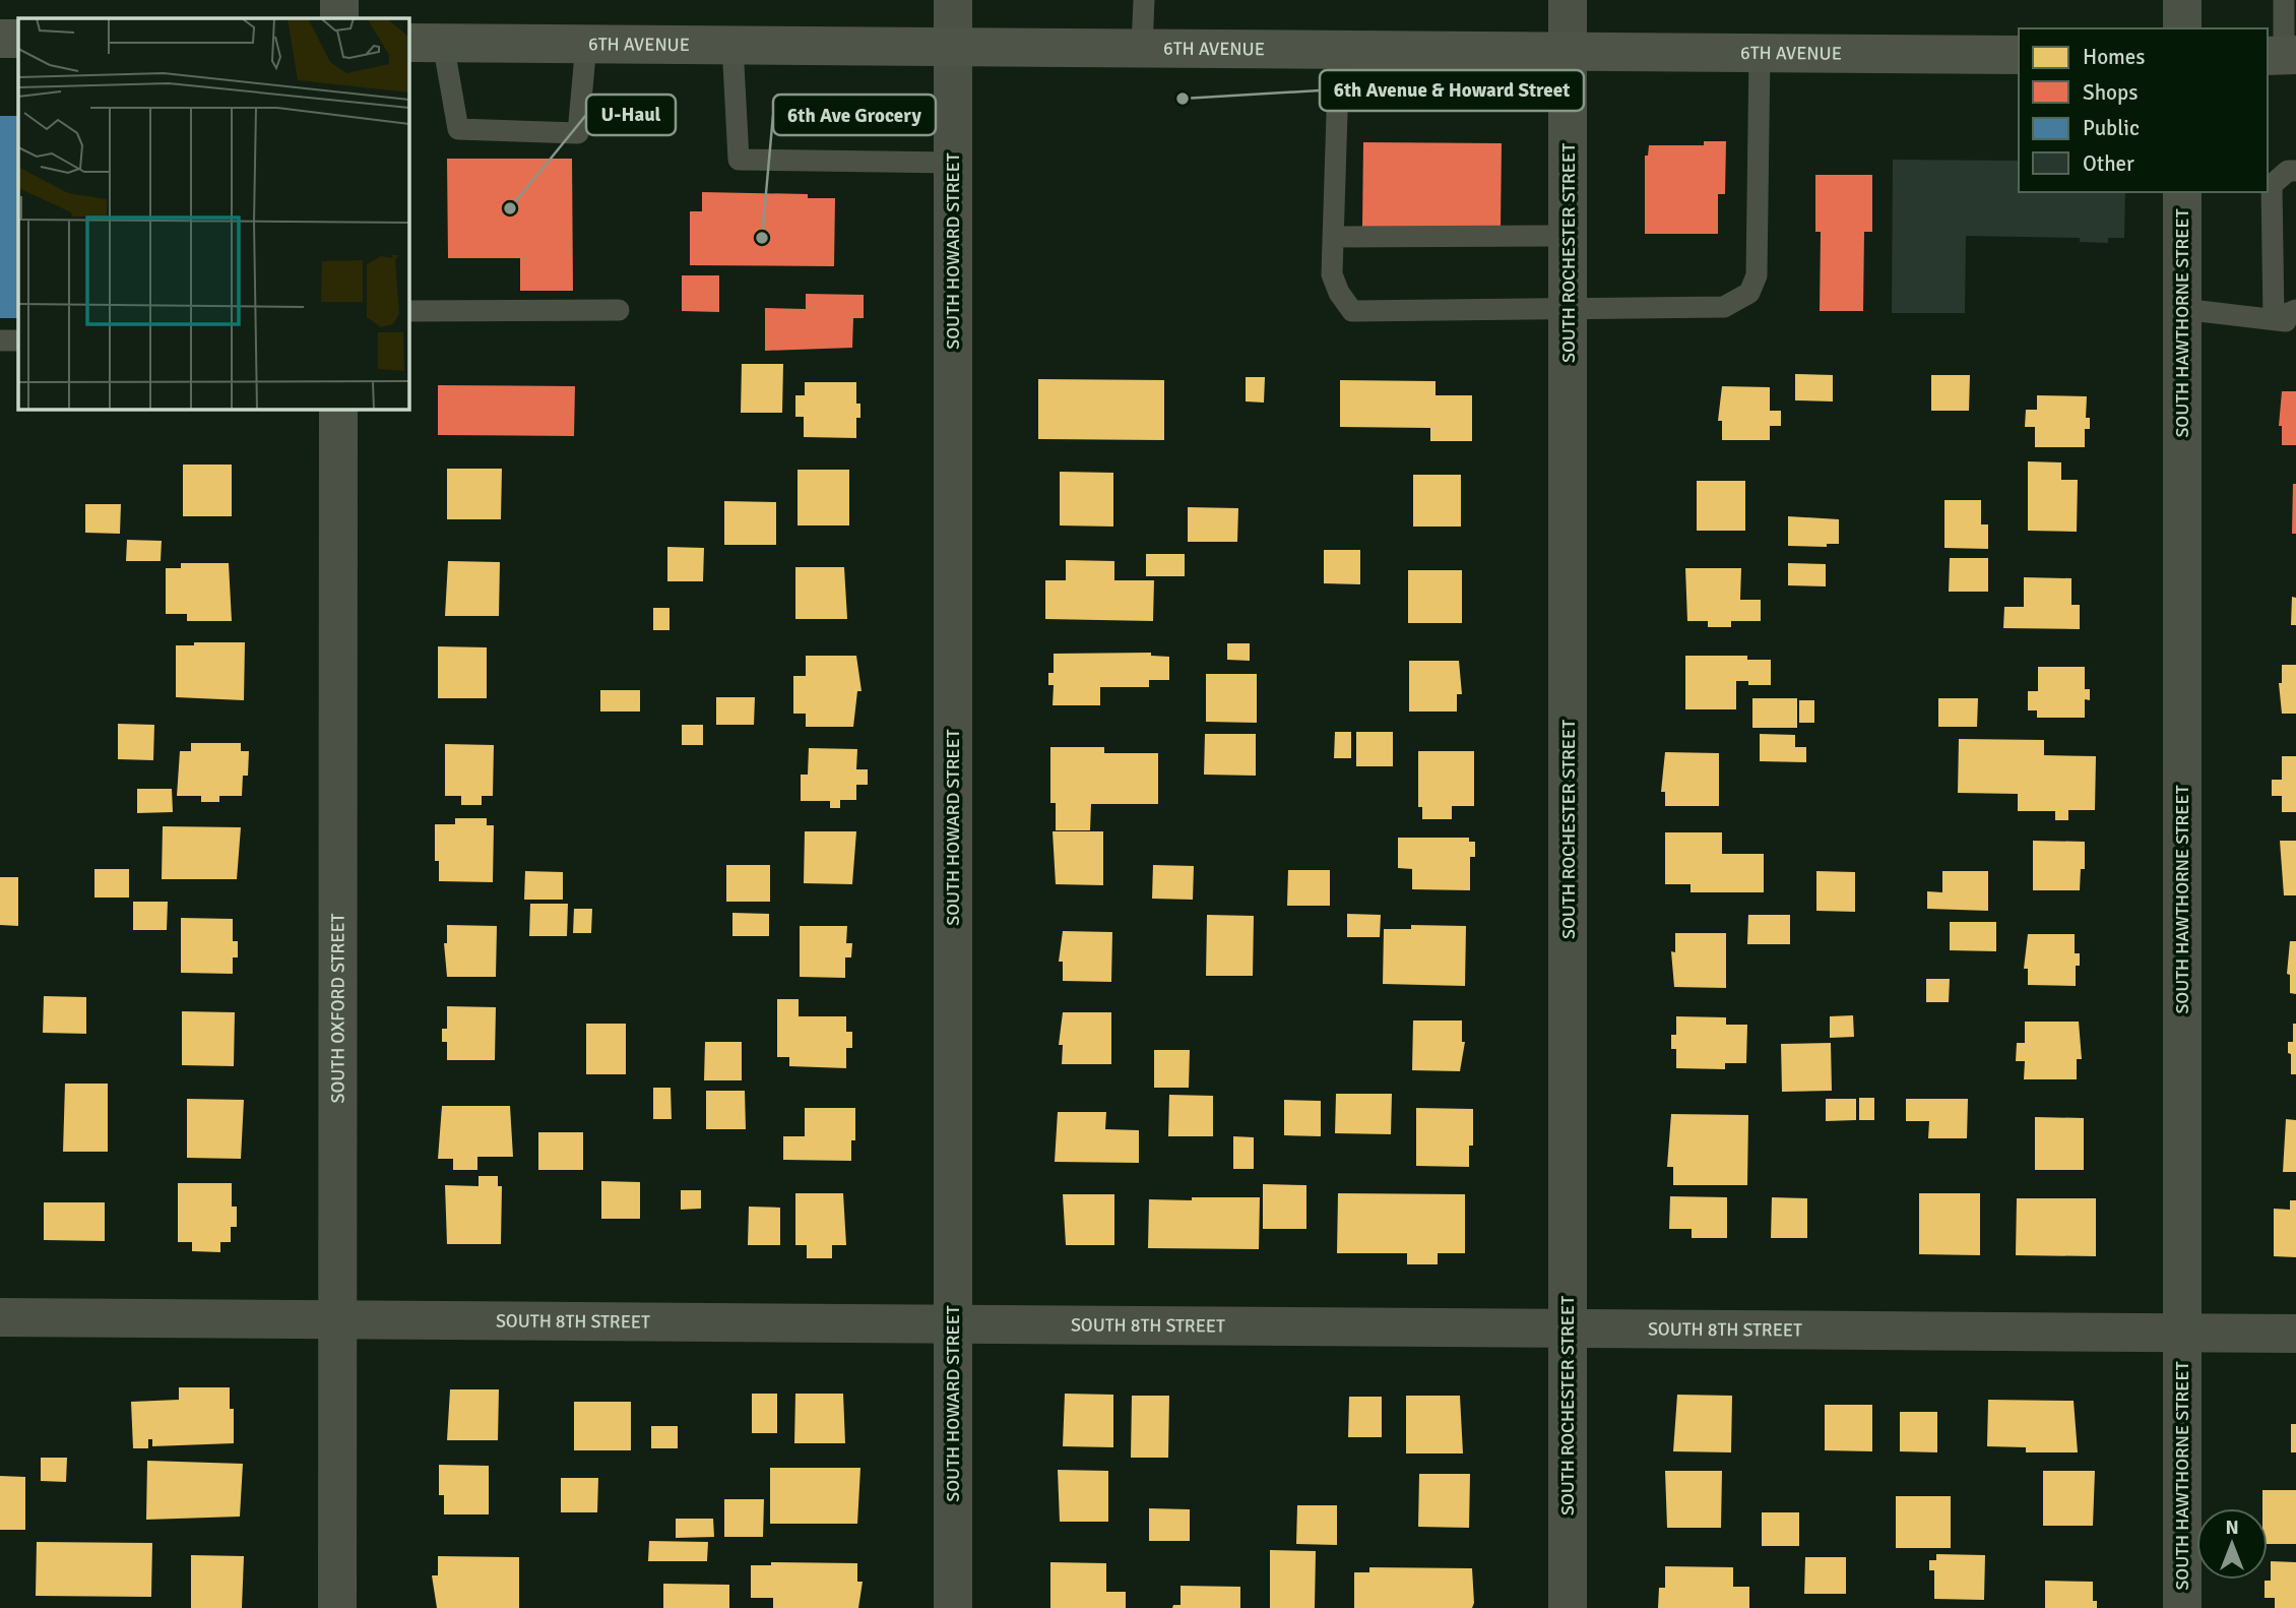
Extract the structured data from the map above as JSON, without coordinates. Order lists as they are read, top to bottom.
{
  "streets": {
    "main road": ["6TH AVENUE"],
    "street": [
      "SOUTH HOWARD STREET",
      "SOUTH ROCHESTER STREET",
      "SOUTH HAWTHORNE STREET",
      "SOUTH OXFORD STREET",
      "SOUTH 8TH STREET"
    ]
  },
  "crossings": [
    ["6TH AVENUE", "SOUTH HOWARD STREET"],
    ["6TH AVENUE", "SOUTH ROCHESTER STREET"],
    ["SOUTH HOWARD STREET", "SOUTH 8TH STREET"],
    ["SOUTH ROCHESTER STREET", "SOUTH 8TH STREET"],
    ["SOUTH HAWTHORNE STREET", "SOUTH 8TH STREET"],
    ["SOUTH OXFORD STREET", "SOUTH 8TH STREET"]
  ],
  "places": ["6th Avenue & Howard Street", "U-Haul", "6th Ave Grocery"],
  "legend": [
    "Homes",
    "Shops",
    "Public",
    "Other"
  ],
  "north": "top"
}
